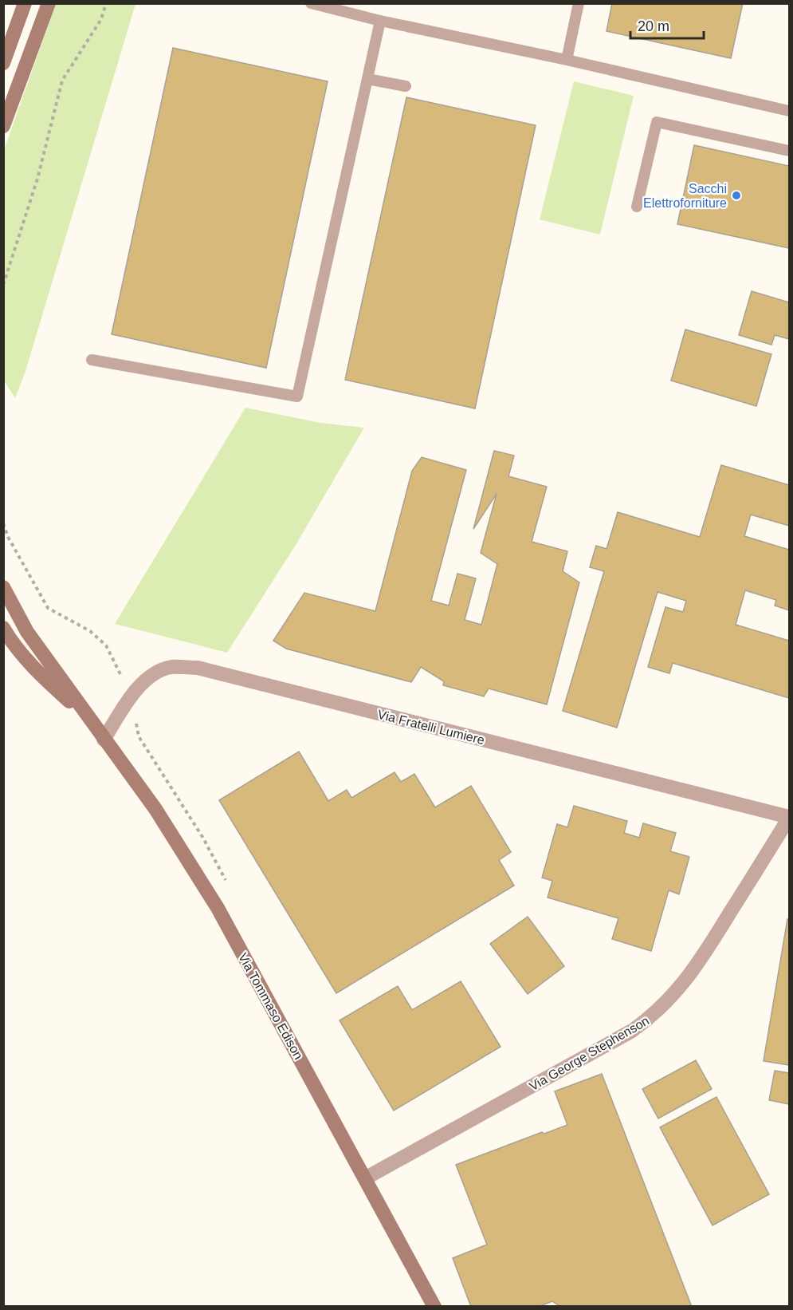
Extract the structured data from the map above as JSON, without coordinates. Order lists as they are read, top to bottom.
{
  "streets": {
    "street": ["Via Fratelli Lumiere", "Via Tommaso Edison", "Via George Stephenson"]
  },
  "crossings": [
    ["Via Fratelli Lumiere", "Via Tommaso Edison"],
    ["Via Fratelli Lumiere", "Via George Stephenson"],
    ["Via Tommaso Edison", "Via George Stephenson"]
  ],
  "places": ["Sacchi Elettroforniture"],
  "scale_bar": "20 m"
}
